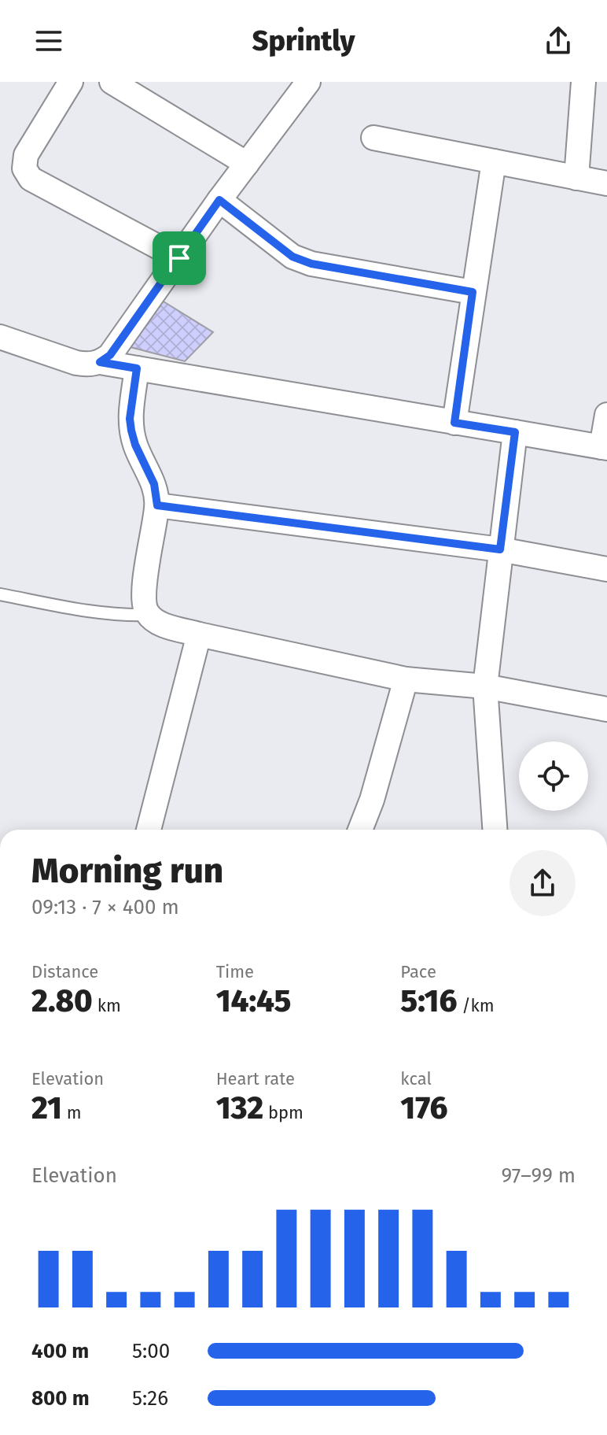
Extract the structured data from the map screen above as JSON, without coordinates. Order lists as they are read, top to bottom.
{
  "page": {
    "header": "Sprintly",
    "heading": ["Morning run", "09:13 · 7 × 400 m"],
    "stats": [
      ["Distance", "2.80 km"],
      ["Time", "14:45"],
      ["Pace", "5:16 /km"],
      ["Elevation", "21 m"],
      ["Heart rate", "132 bpm"],
      ["kcal", "176"]
    ],
    "chart": ["Elevation", "97–99 m"],
    "list": [
      {
        "name": "400 m",
        "note": "5:00"
      },
      {
        "name": "800 m",
        "note": "5:26"
      }
    ]
  }
}
